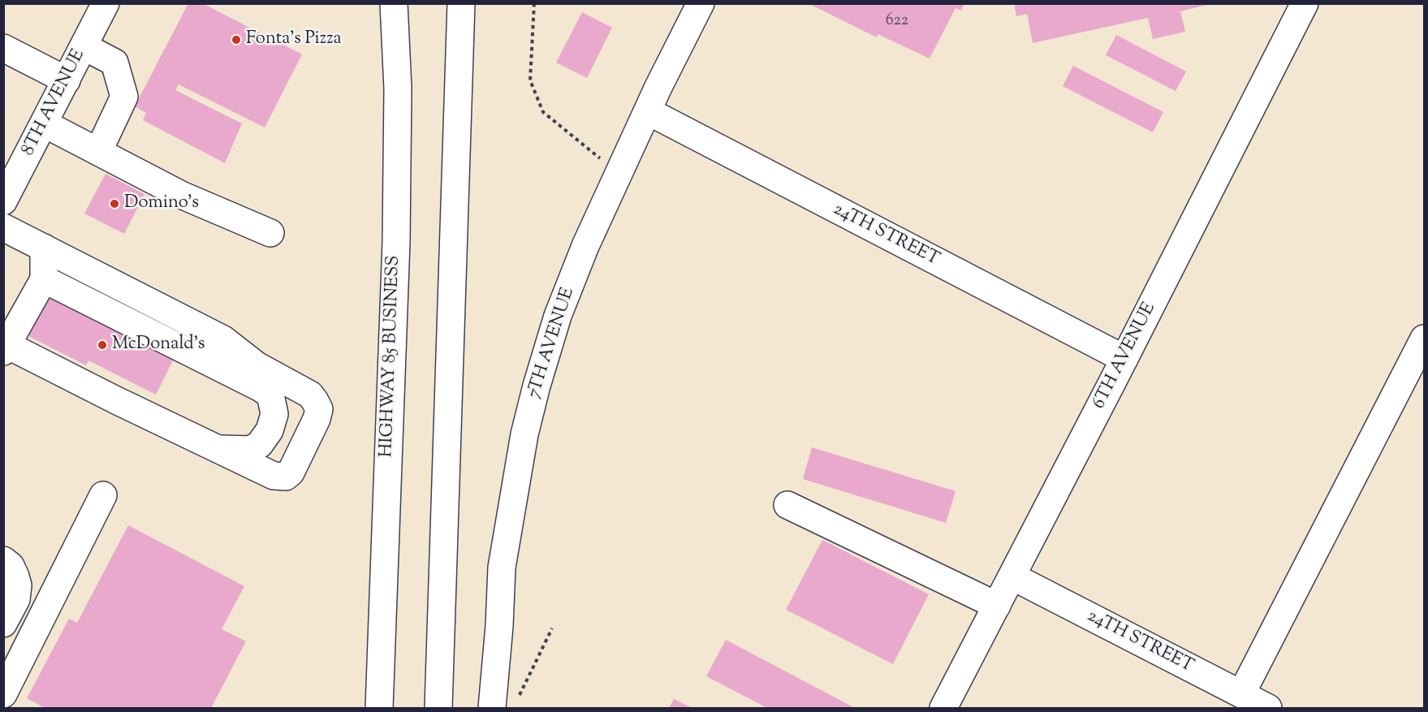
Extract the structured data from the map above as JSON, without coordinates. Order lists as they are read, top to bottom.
{
  "streets": {
    "street": [
      "8TH AVENUE",
      "24TH STREET",
      "7TH AVENUE",
      "HIGHWAY 85 BUSINESS",
      "6TH AVENUE"
    ]
  },
  "crossings": [
    ["24TH STREET", "7TH AVENUE"],
    ["24TH STREET", "6TH AVENUE"]
  ],
  "places": ["Fonta's Pizza", "Domino's", "McDonald's"],
  "house_numbers": ["622"]
}
